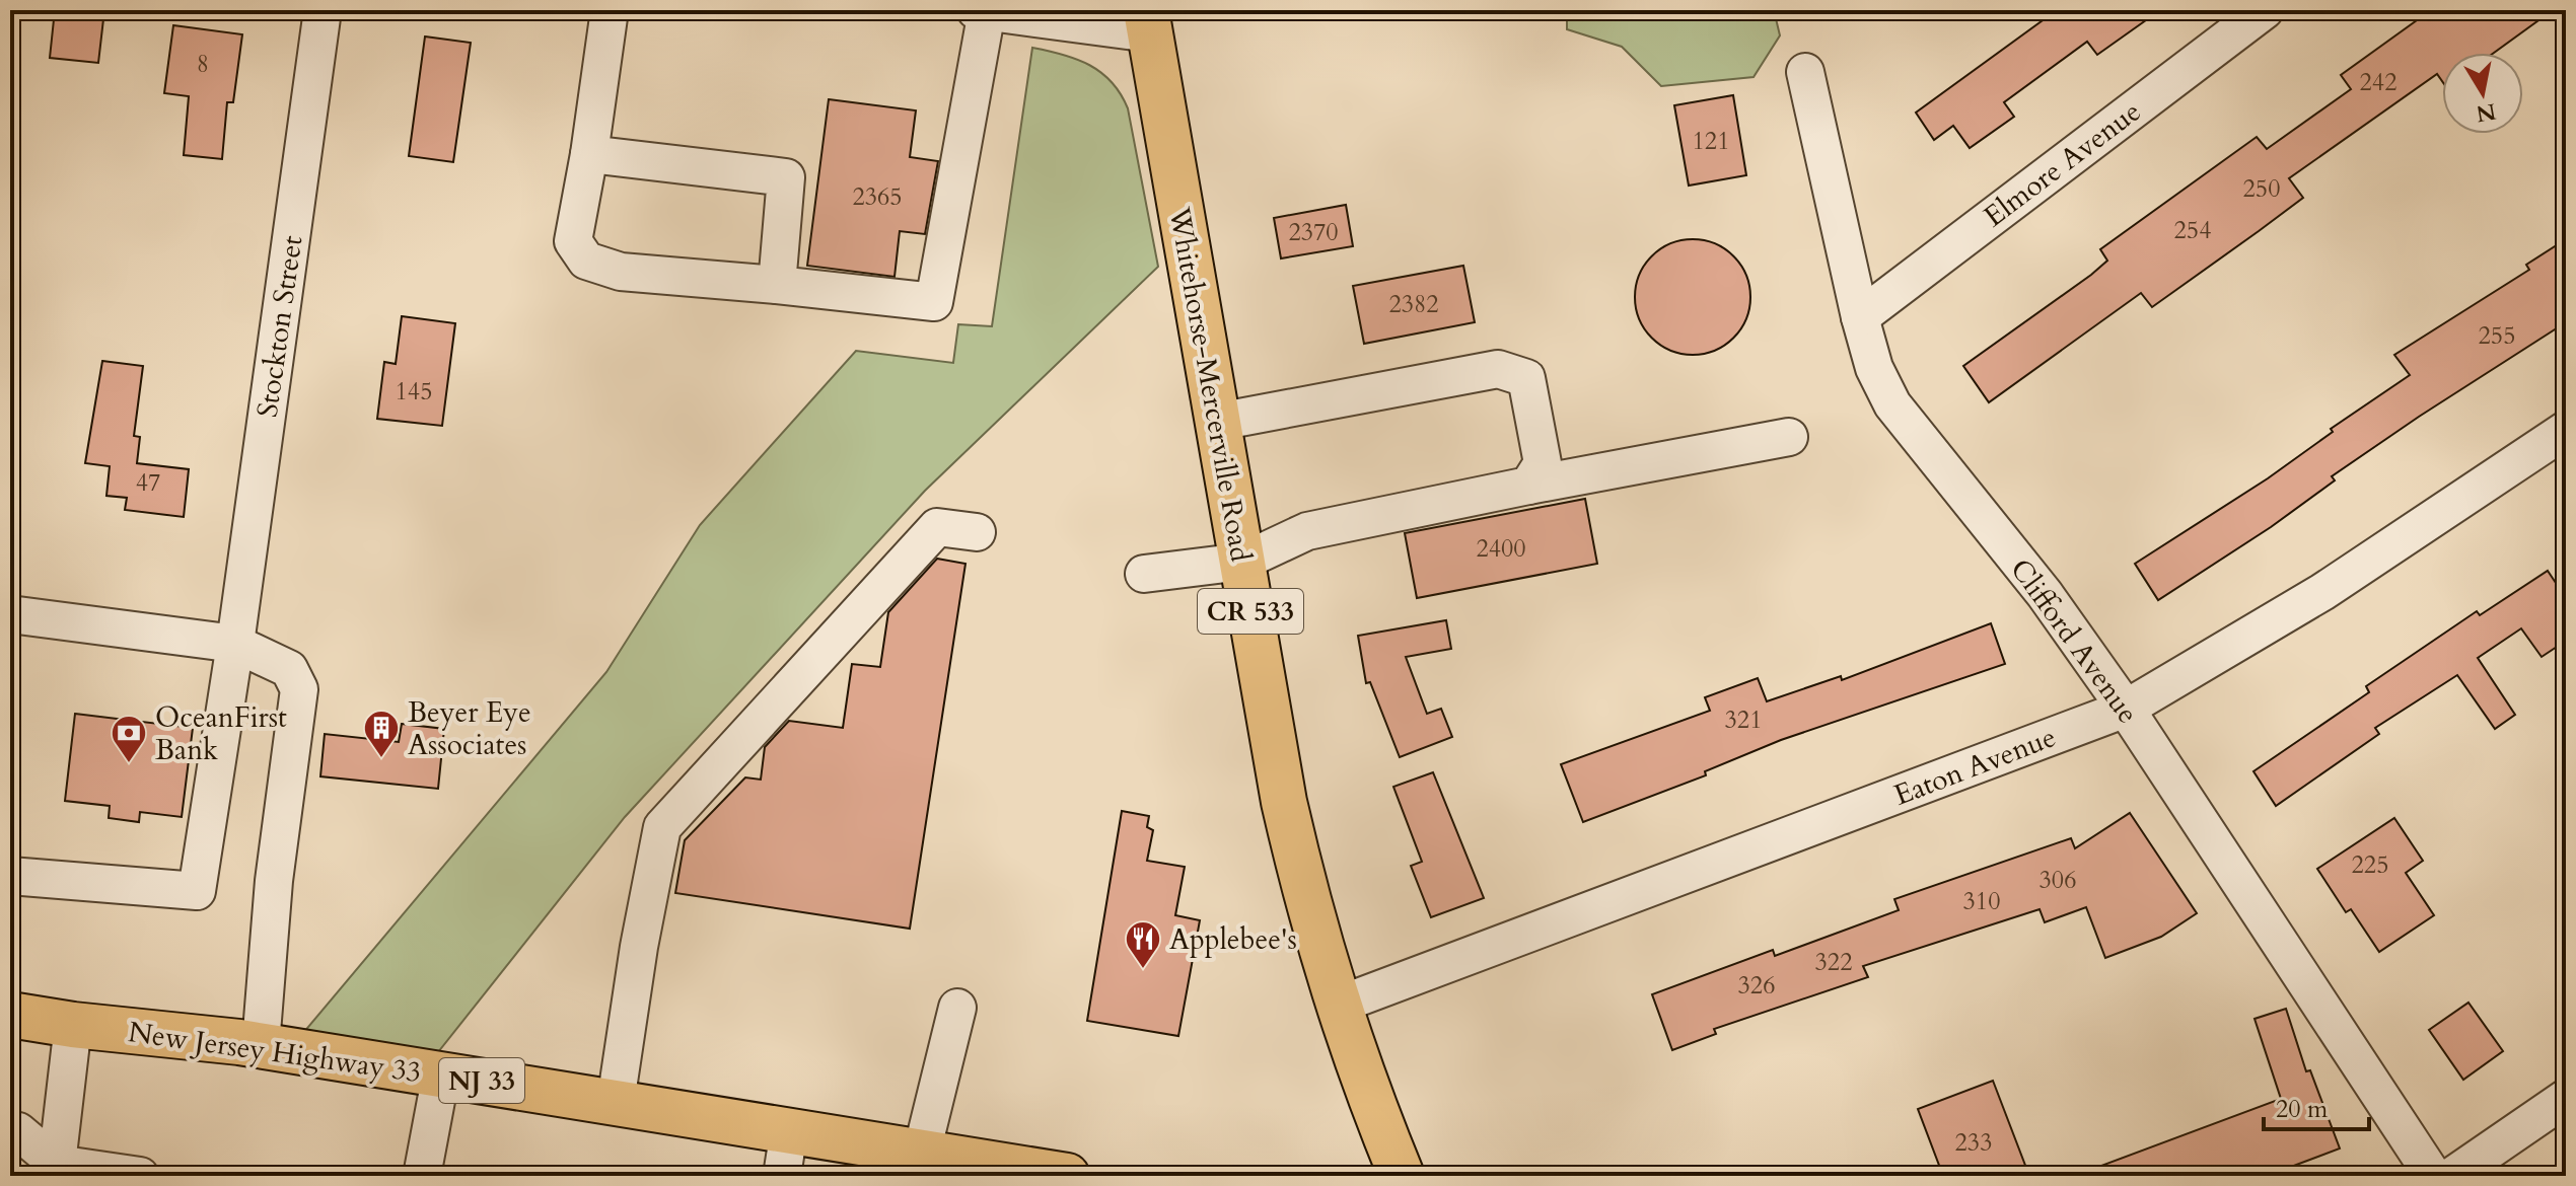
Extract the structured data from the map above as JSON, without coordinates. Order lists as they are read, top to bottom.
{
  "streets": {
    "main road": [
      "Whitehorse-Mercerville Road",
      "CR 533",
      "New Jersey Highway 33",
      "NJ 33"
    ],
    "street": [
      "Elmore Avenue",
      "Stockton Street",
      "Clifford Avenue",
      "Eaton Avenue"
    ]
  },
  "crossings": [
    ["Elmore Avenue", "Clifford Avenue"],
    ["Whitehorse-Mercerville Road", "Eaton Avenue"],
    ["Clifford Avenue", "Eaton Avenue"]
  ],
  "places": {
    "building": ["Beyer Eye Associates"],
    "bank": ["OceanFirst Bank"],
    "restaurant": ["Applebee's"]
  },
  "house_numbers": [
    "8",
    "242",
    "121",
    "250",
    "2365",
    "254",
    "2370",
    "2382",
    "255",
    "145",
    "47",
    "2400",
    "321",
    "225",
    "306",
    "310",
    "322",
    "326",
    "233"
  ],
  "scale_bar": "20 m",
  "north": "bottom"
}
